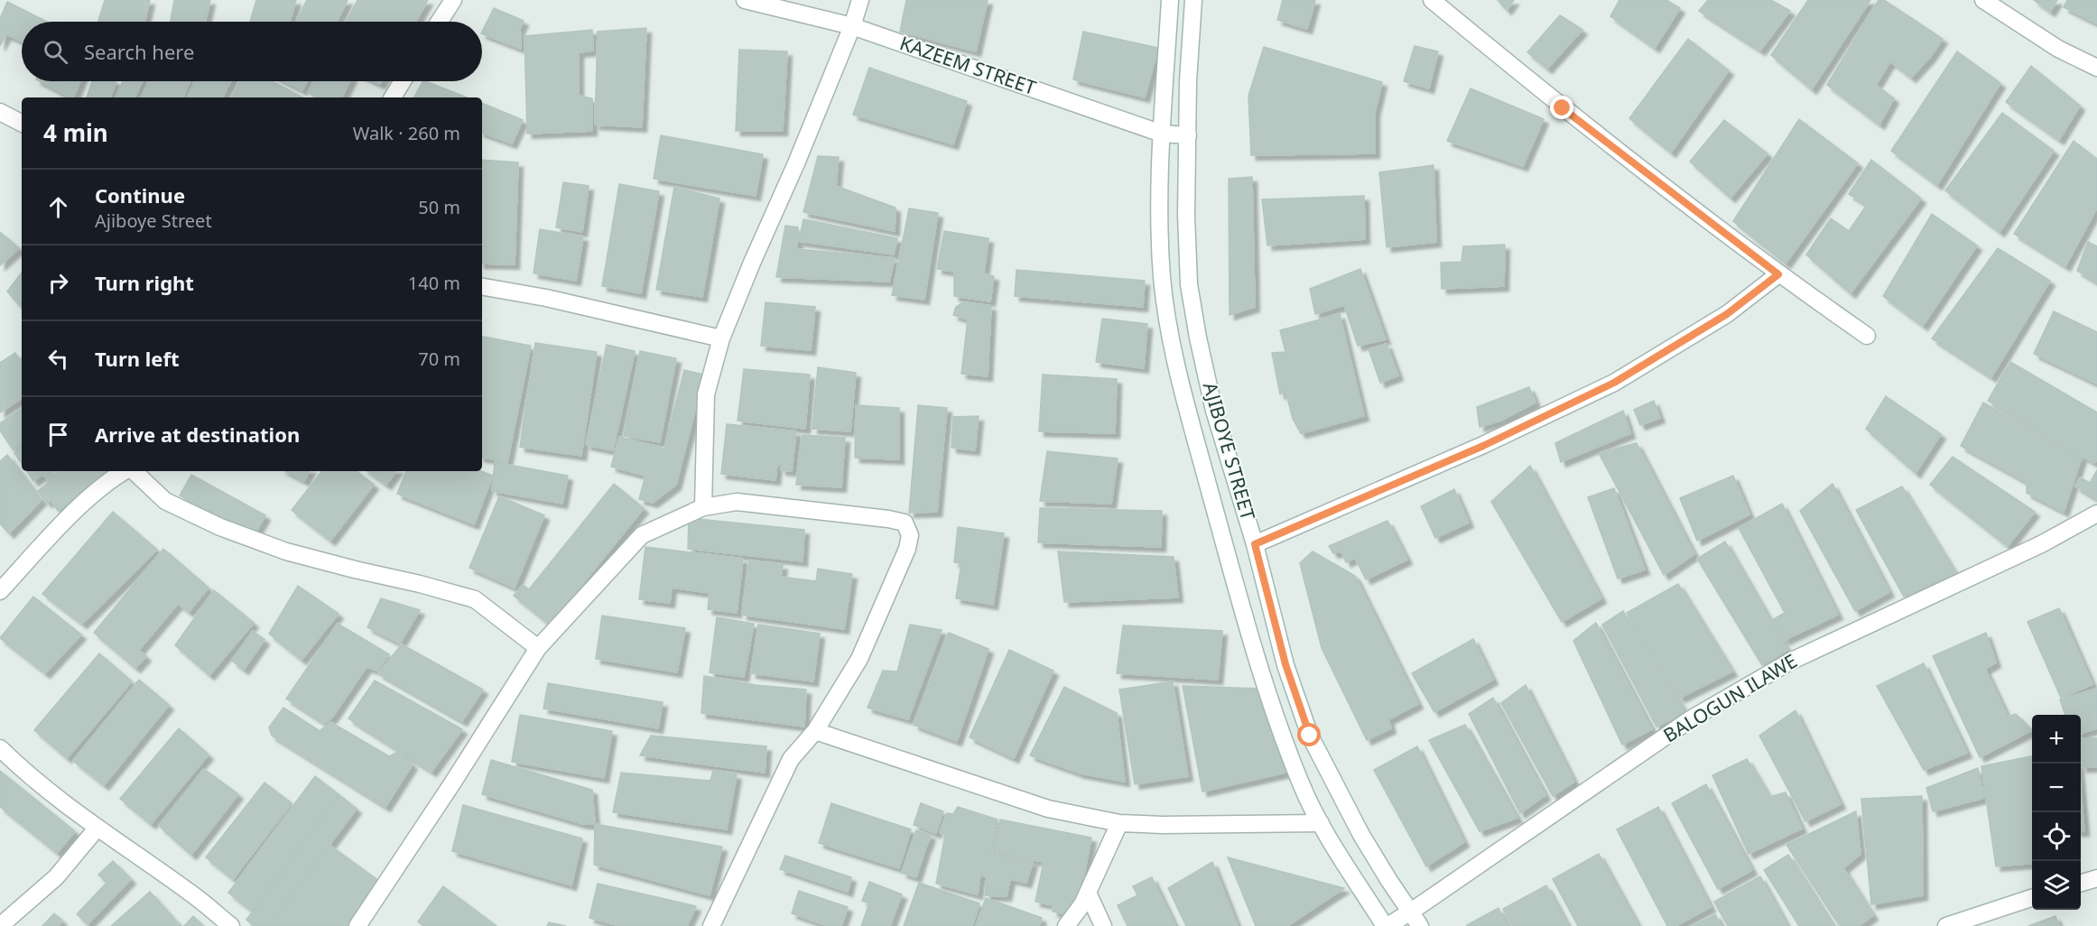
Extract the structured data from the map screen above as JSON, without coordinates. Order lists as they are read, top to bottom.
{
  "streets": {
    "street": ["KAZEEM STREET", "AJIBOYE STREET", "BALOGUN ILAWE"]
  },
  "crossings": [
    ["KAZEEM STREET", "AJIBOYE STREET"],
    ["AJIBOYE STREET", "BALOGUN ILAWE"]
  ],
  "page": {
    "search": "Search here",
    "heading": ["4 min", "Walk · 260 m"],
    "list": [
      ["Continue", "Ajiboye Street", "50 m"],
      ["Turn right", "140 m"],
      ["Turn left", "70 m"],
      "Arrive at destination"
    ],
    "map_buttons": ["+", "−"]
  }
}
